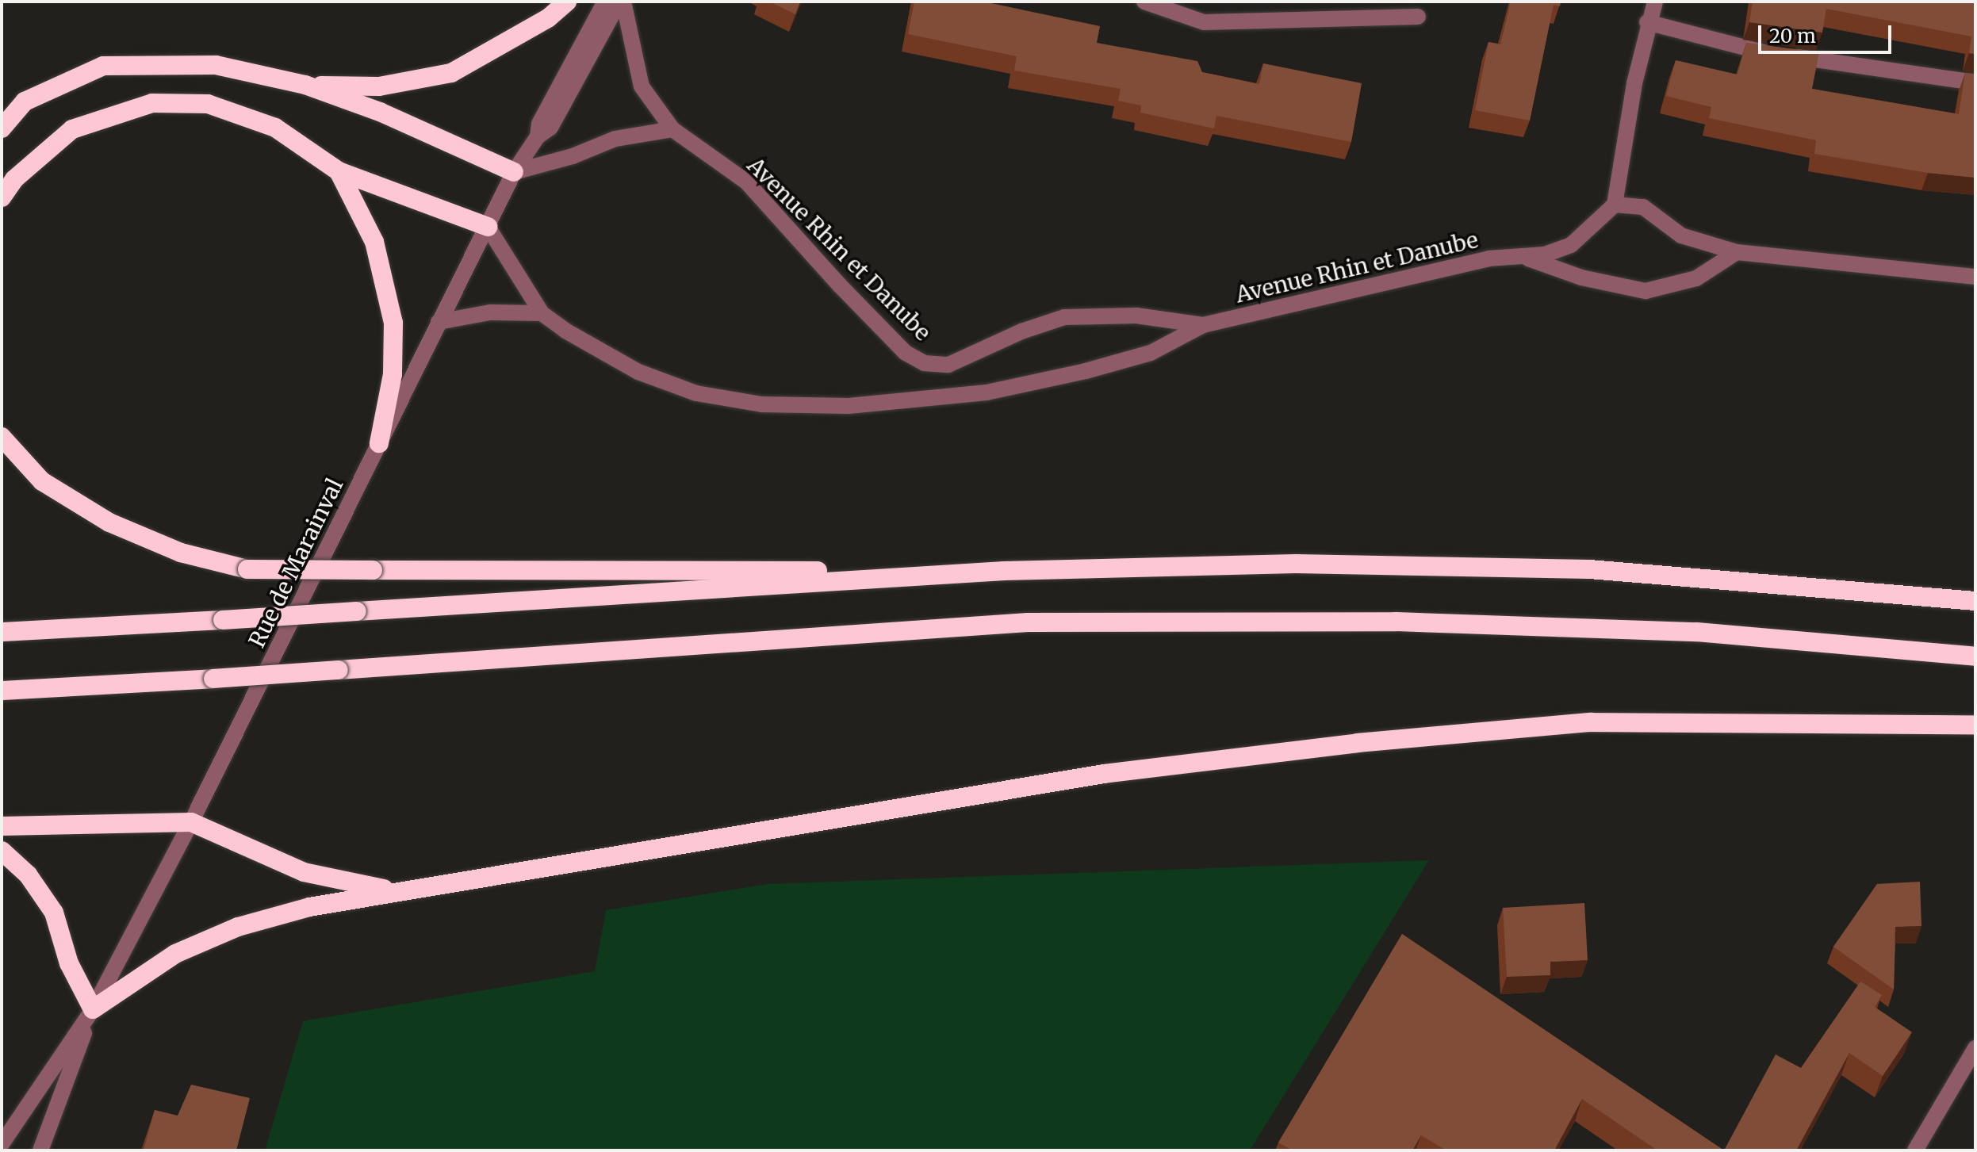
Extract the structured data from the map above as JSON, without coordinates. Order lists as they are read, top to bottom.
{
  "streets": {
    "street": ["Avenue Rhin et Danube", "Rue de Marainval"]
  },
  "crossings": [
    ["Avenue Rhin et Danube", "Rue de Marainval"]
  ],
  "scale_bar": "20 m"
}
